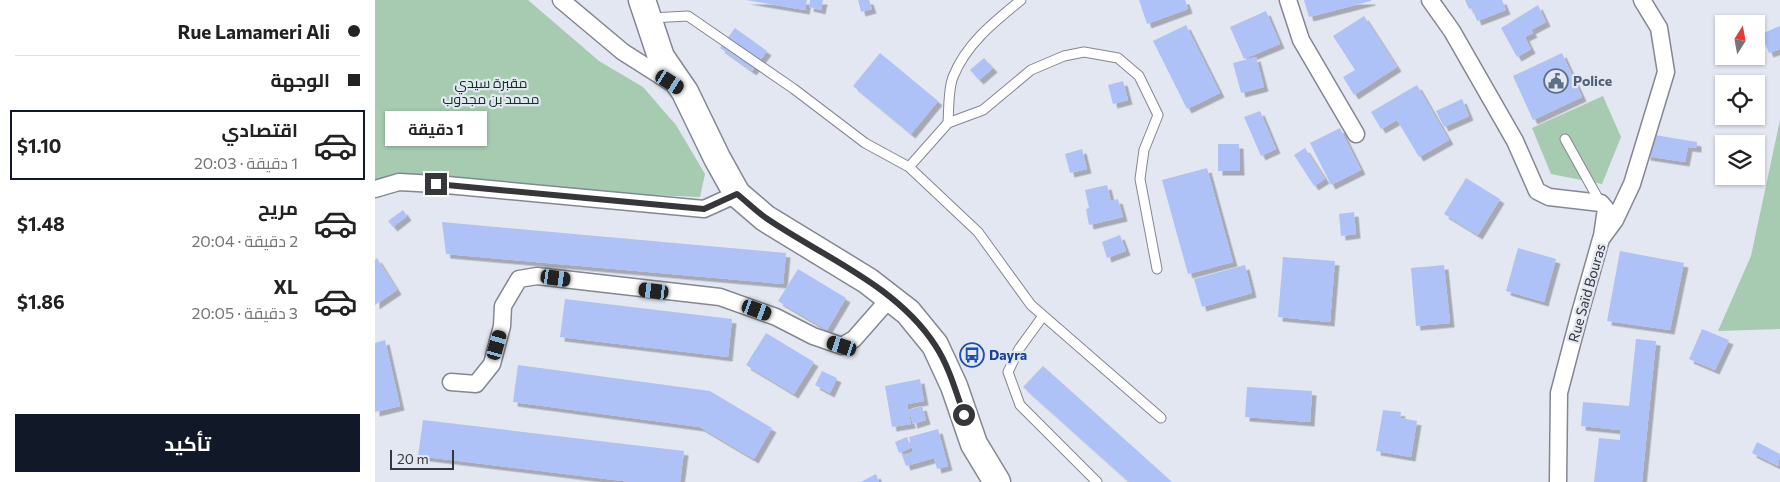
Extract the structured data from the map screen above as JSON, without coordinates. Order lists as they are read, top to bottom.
{
  "streets": {
    "street": ["Rue Saïd Bouras"]
  },
  "parks": ["مقبرة سيدي محمد بن مجدوب"],
  "places": {
    "public building": ["Police"],
    "bus stop": ["Dayra"]
  },
  "scale_bar": "20 m",
  "north": "top",
  "page": {
    "banner": ["Rue Lamameri Ali", "الوجهة"],
    "list": [
      {
        "name": "اقتصادي",
        "note": "1 دقيقة · 20:03",
        "value": "$1.10"
      },
      {
        "name": "مريح",
        "note": "2 دقيقة · 20:04",
        "value": "$1.48"
      },
      {
        "name": "XL",
        "note": "3 دقيقة · 20:05",
        "value": "$1.86"
      }
    ],
    "bubble": "1 دقيقة",
    "buttons": "تأكيد",
    "scale": "20 m"
  }
}
